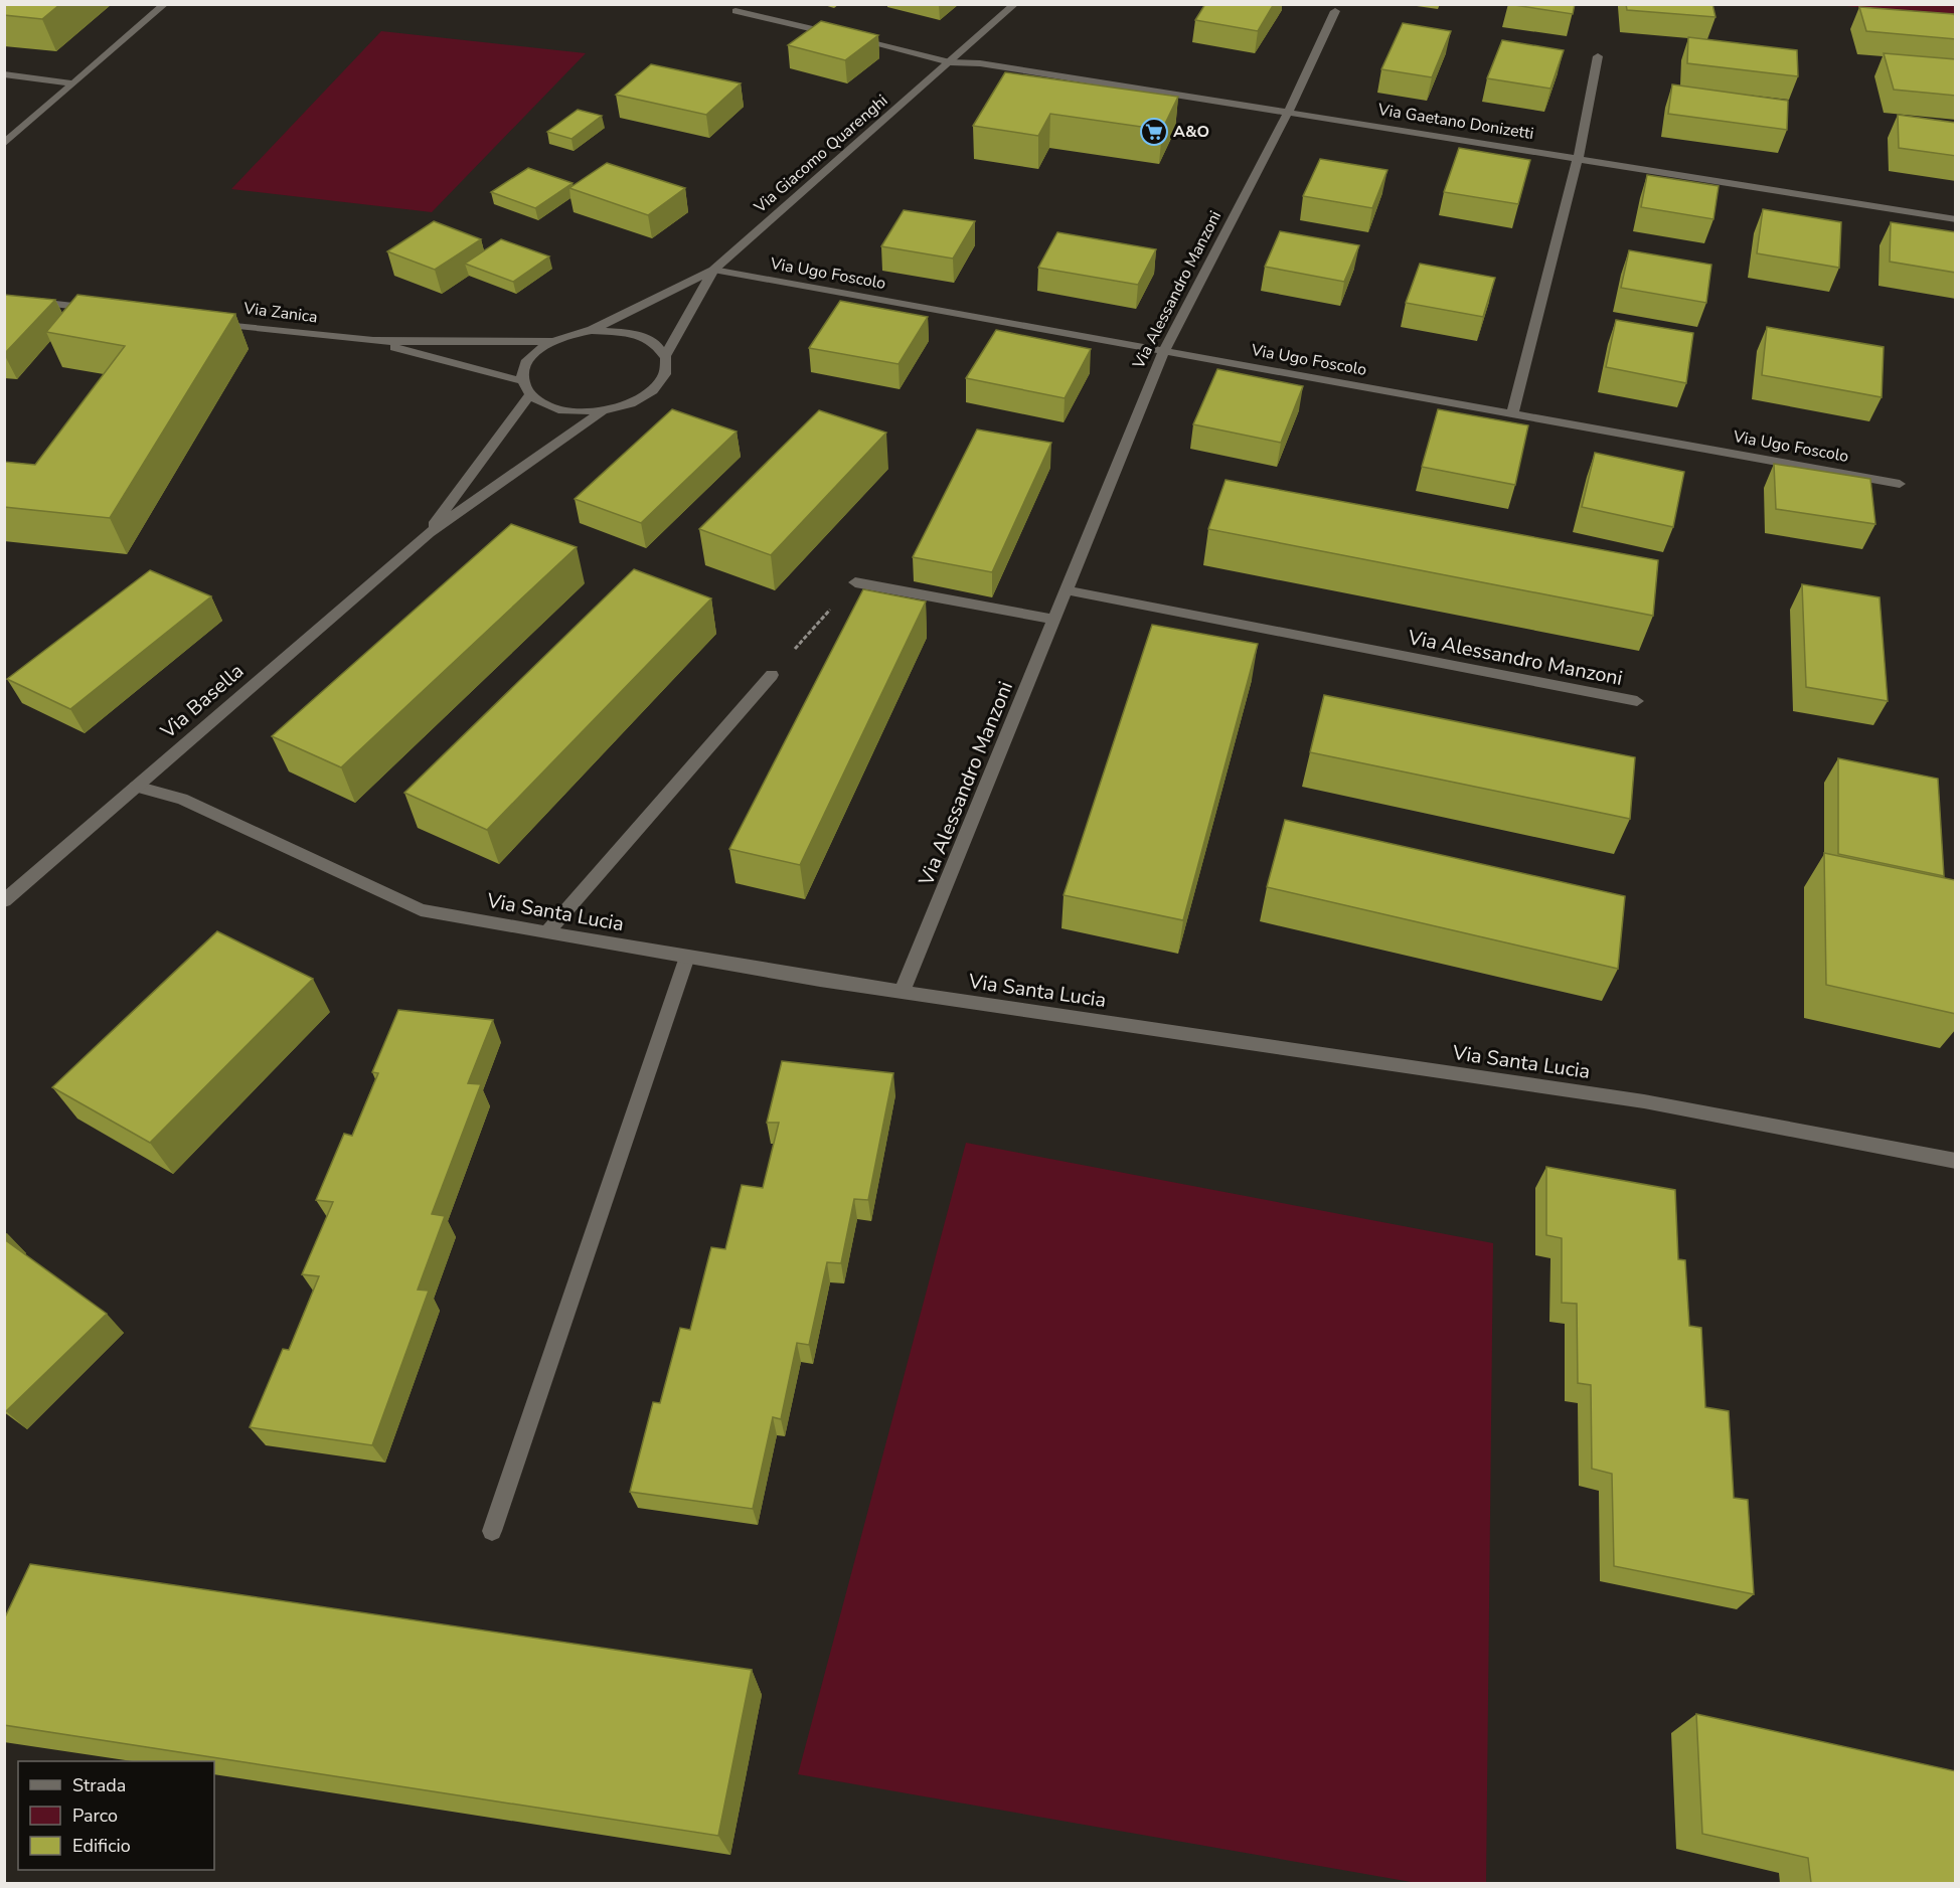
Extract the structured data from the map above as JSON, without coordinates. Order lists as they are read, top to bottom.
{
  "streets": {
    "street": [
      "Via Gaetano Donizetti",
      "Via Giacomo Quarenghi",
      "Via Ugo Foscolo",
      "Via Alessandro Manzoni",
      "Via Zanica",
      "Via Basella",
      "Via Santa Lucia"
    ]
  },
  "crossings": [
    ["Via Gaetano Donizetti", "Via Giacomo Quarenghi"],
    ["Via Gaetano Donizetti", "Via Alessandro Manzoni"],
    ["Via Giacomo Quarenghi", "Via Ugo Foscolo"],
    ["Via Giacomo Quarenghi", "Via Zanica"],
    ["Via Giacomo Quarenghi", "Via Basella"],
    ["Via Ugo Foscolo", "Via Alessandro Manzoni"],
    ["Via Alessandro Manzoni", "Via Santa Lucia"],
    ["Via Zanica", "Via Basella"],
    ["Via Basella", "Via Santa Lucia"]
  ],
  "places": {
    "supermarket": ["A&O"]
  },
  "legend": ["Strada", "Parco", "Edificio"]
}
